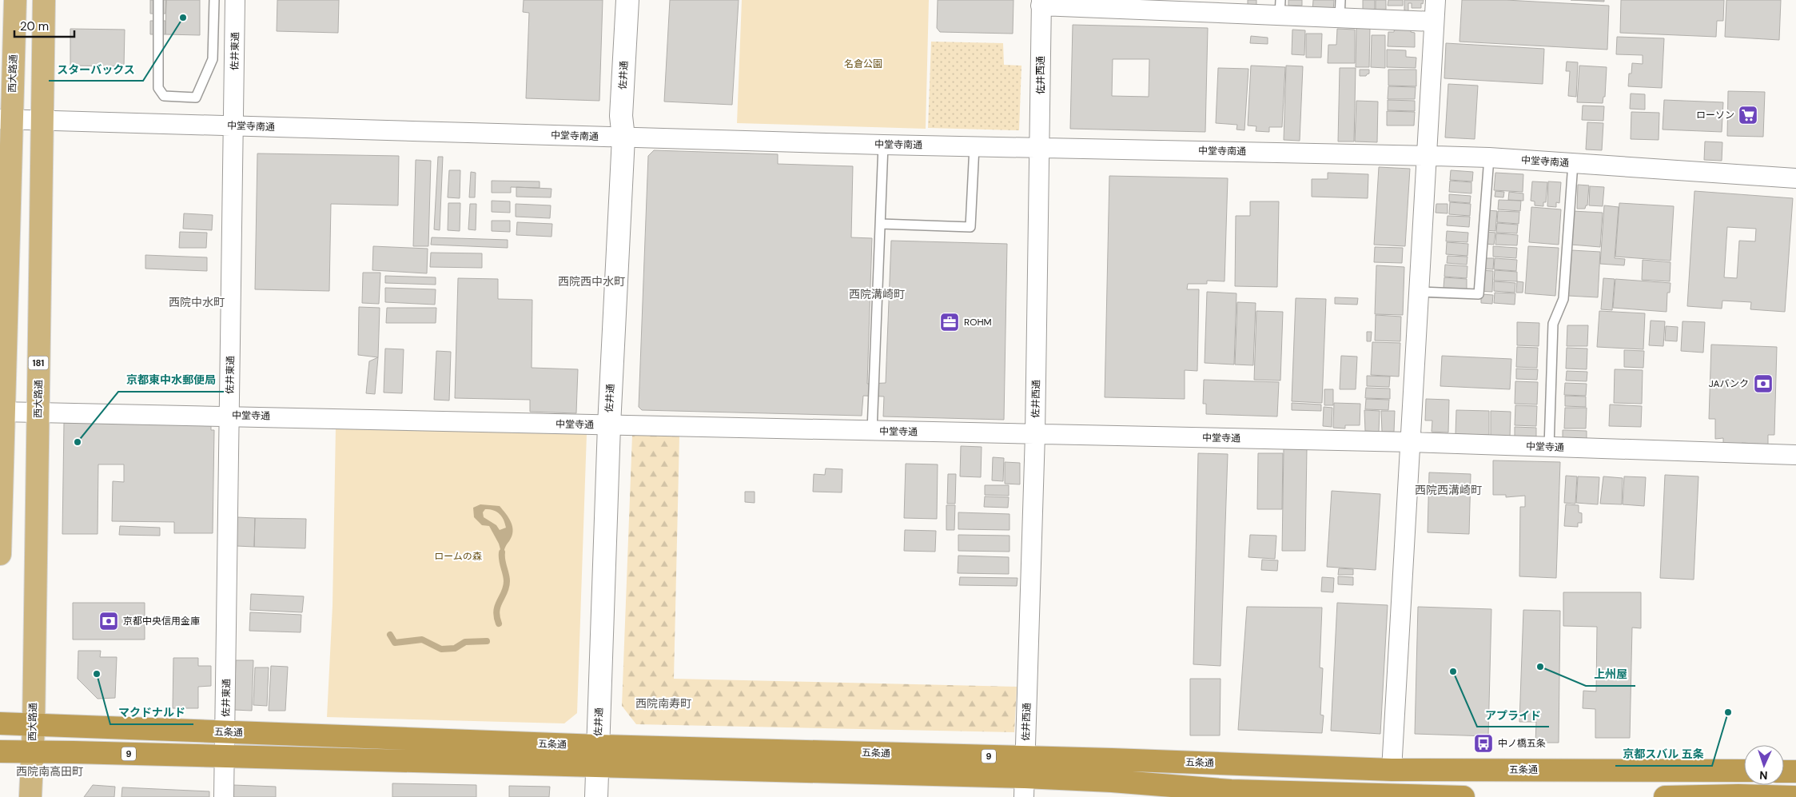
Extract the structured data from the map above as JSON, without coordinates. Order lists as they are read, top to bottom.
{
  "streets": {
    "highway": ["五条通", "9"],
    "main road": ["西大路通", "181"],
    "street": [
      "佐井東通",
      "佐井通",
      "佐井西通",
      "中堂寺南通",
      "中堂寺通"
    ]
  },
  "crossings": [
    ["佐井東通", "中堂寺南通"],
    ["佐井東通", "中堂寺通"],
    ["佐井東通", "五条通"],
    ["西大路通", "中堂寺南通"],
    ["西大路通", "中堂寺通"],
    ["西大路通", "五条通"],
    ["佐井通", "中堂寺南通"],
    ["佐井通", "中堂寺通"],
    ["佐井通", "五条通"],
    ["佐井西通", "中堂寺南通"],
    ["佐井西通", "中堂寺通"],
    ["佐井西通", "五条通"]
  ],
  "districts": [
    "西院西中水町",
    "西院溝崎町",
    "西院中水町",
    "西院西溝崎町",
    "西院南寿町",
    "西院南高田町"
  ],
  "parks": ["名倉公園", "ロームの森"],
  "places": {
    "other": [
      "スターバックス",
      "京都東中水郵便局",
      "上州屋",
      "アプライド",
      "マクドナルド",
      "京都スバル 五条"
    ],
    "supermarket": ["ローソン"],
    "office": ["ROHM"],
    "bank": ["JAバンク", "京都中央信用金庫"],
    "bus stop": ["中ノ橋五条"]
  },
  "scale_bar": "20 m",
  "north": "bottom"
}
